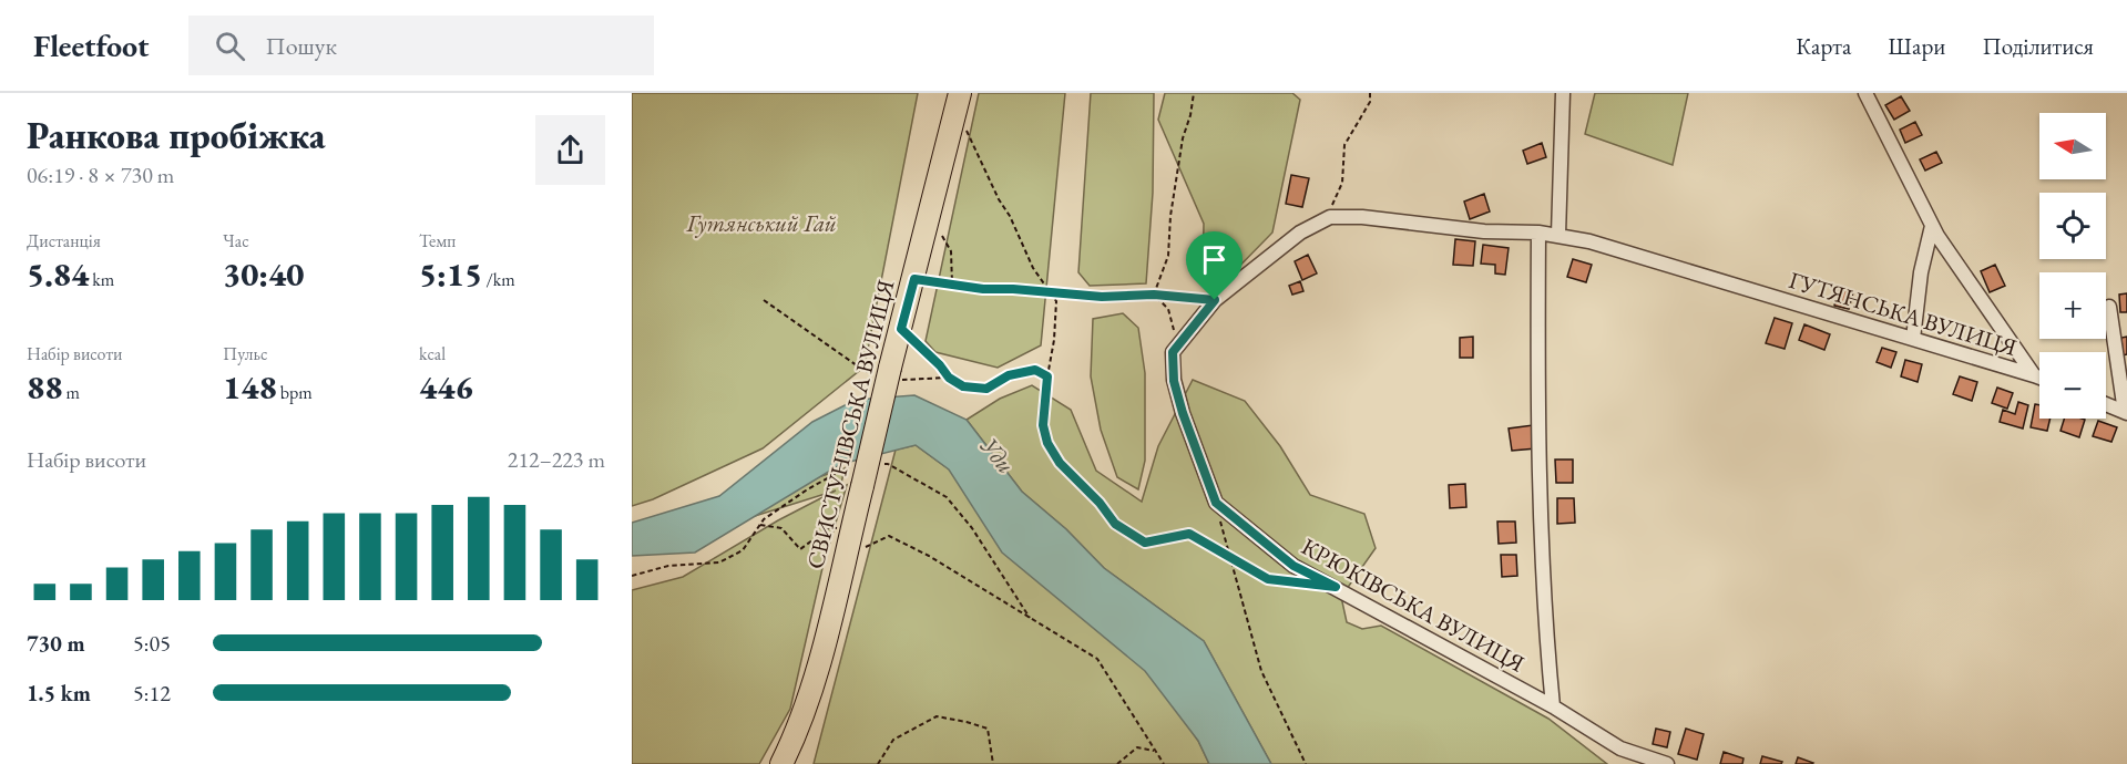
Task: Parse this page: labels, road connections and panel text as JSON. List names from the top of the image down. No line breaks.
{"streets":{"main road":["СВИСТУНІВСЬКА ВУЛИЦЯ"],"street":["ГУТЯНСЬКА ВУЛИЦЯ","КРЮКІВСЬКА ВУЛИЦЯ"]},"water":["Уди"],"parks":["Гутянський Гай"],"north":"left","page":{"header":"Fleetfoot","search":"Пошук","nav":["Карта","Шари","Поділитися"],"heading":["Ранкова пробіжка","06:19 · 8 × 730 m"],"map_buttons":["+","−"],"stats":[["Дистанція","5.84 km"],["Час","30:40"],["Темп","5:15 /km"],["Набір висоти","88 m"],["Пульс","148 bpm"],["kcal","446"]],"chart":["Набір висоти","212–223 m"],"list":[{"name":"730 m","note":"5:05"},{"name":"1.5 km","note":"5:12"}]}}
